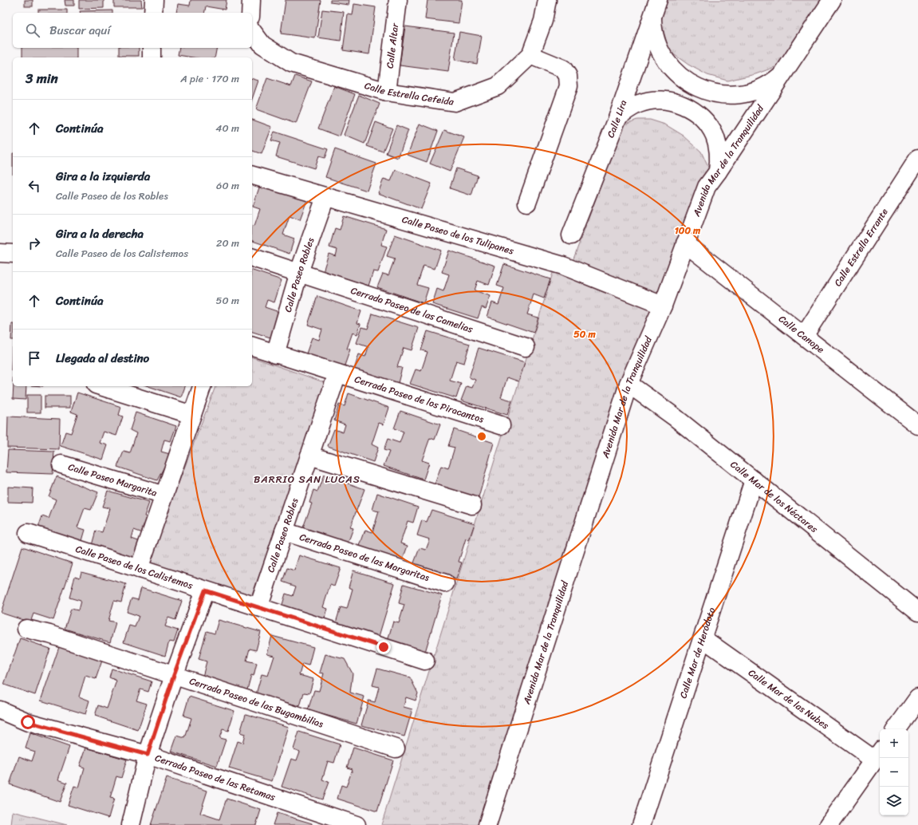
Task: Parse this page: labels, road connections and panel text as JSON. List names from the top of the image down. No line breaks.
{"streets":{"street":["Calle Altar","Calle Estrella Cefeida","Calle Lira","Avenida Mar de la Tranquilidad","Calle Paseo de los Tulipanes","Calle Estrella Errante","Calle Paseo Robles","Cerrada Paseo de las Camelias","Calle Canope","Cerrada Paseo de los Piracantos","Calle Paseo Margarita","Calle Mar de los Néctares","Cerrada Paseo de las Margaritas","Calle Paseo de los Calistemos","Calle Mar de Heródoto","Calle Mar de las Nubes","Cerrada Paseo de las Bugambilias","Cerrada Paseo de las Retamas"]},"crossings":[["Calle Altar","Calle Estrella Cefeida"],["Avenida Mar de la Tranquilidad","Calle Paseo de los Tulipanes"],["Avenida Mar de la Tranquilidad","Calle Canope"],["Avenida Mar de la Tranquilidad","Calle Mar de los Néctares"],["Calle Paseo de los Tulipanes","Calle Paseo Robles"],["Calle Estrella Errante","Calle Canope"],["Calle Paseo Robles","Cerrada Paseo de las Camelias"],["Calle Paseo Robles","Cerrada Paseo de los Piracantos"],["Calle Paseo Robles","Cerrada Paseo de las Margaritas"],["Calle Paseo Robles","Calle Paseo de los Calistemos"],["Calle Mar de los Néctares","Calle Mar de Heródoto"],["Calle Mar de Heródoto","Calle Mar de las Nubes"]],"districts":["BARRIO SAN LUCAS"],"page":{"search":"Buscar aquí","heading":["3 min","A pie · 170 m"],"list":[["Continúa","40 m"],["Gira a la izquierda","Calle Paseo de los Robles","60 m"],["Gira a la derecha","Calle Paseo de los Calistemos","20 m"],["Continúa","50 m"],"Llegada al destino"],"map_buttons":["+","−"]},"rings":["100 m","50 m"]}
